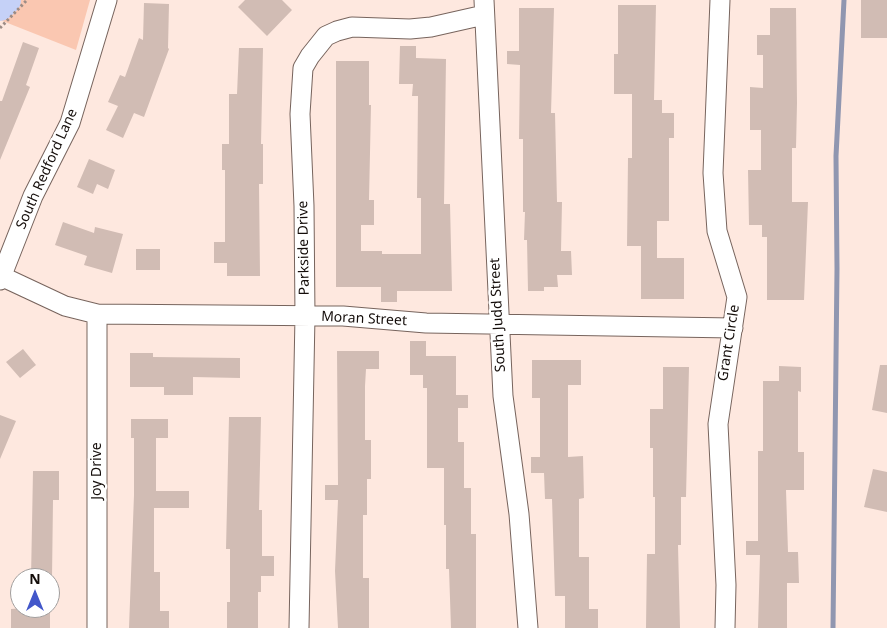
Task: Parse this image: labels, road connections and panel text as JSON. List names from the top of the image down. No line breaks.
{"streets":{"street":["South Redford Lane","Parkside Drive","South Judd Street","Moran Street","Grant Circle","Joy Drive"]},"crossings":[["South Redford Lane","Moran Street"],["Parkside Drive","South Judd Street"],["Parkside Drive","Moran Street"],["South Judd Street","Moran Street"],["Moran Street","Grant Circle"],["Moran Street","Joy Drive"]],"north":"top"}
